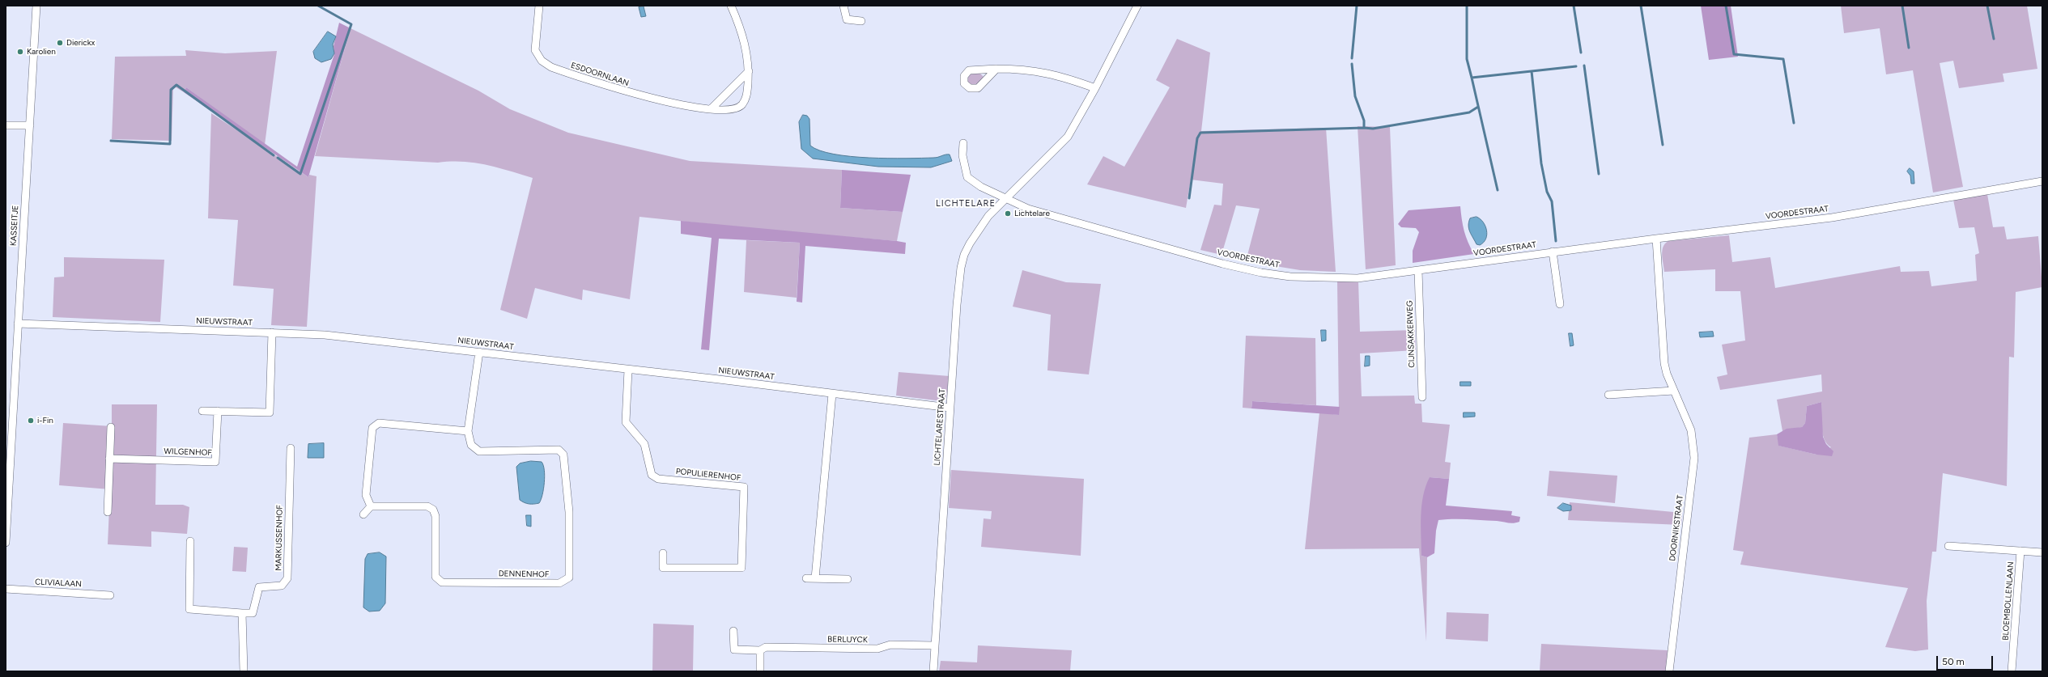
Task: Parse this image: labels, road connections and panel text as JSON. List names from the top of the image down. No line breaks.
{"streets":{"street":["ESDOORNLAAN","VOORDESTRAAT","KASSEITJE","NIEUWSTRAAT","CIJNSAKKERWEG","LICHTELARESTRAAT","WILGENHOF","POPULIERENHOF","DOORNIKSTRAAT","MARKUSSENHOF","DENNENHOF","CLIVIALAAN","BLOEMBOLLENLAAN","BERLUYCK"]},"crossings":[["VOORDESTRAAT","CIJNSAKKERWEG"],["VOORDESTRAAT","LICHTELARESTRAAT"],["VOORDESTRAAT","DOORNIKSTRAAT"],["KASSEITJE","NIEUWSTRAAT"],["NIEUWSTRAAT","LICHTELARESTRAAT"],["NIEUWSTRAAT","POPULIERENHOF"],["NIEUWSTRAAT","DENNENHOF"],["LICHTELARESTRAAT","BERLUYCK"]],"districts":["LICHTELARE"],"places":["Dierickx","Karolien","Lichtelare","i-Fin"],"scale_bar":"50 m"}
